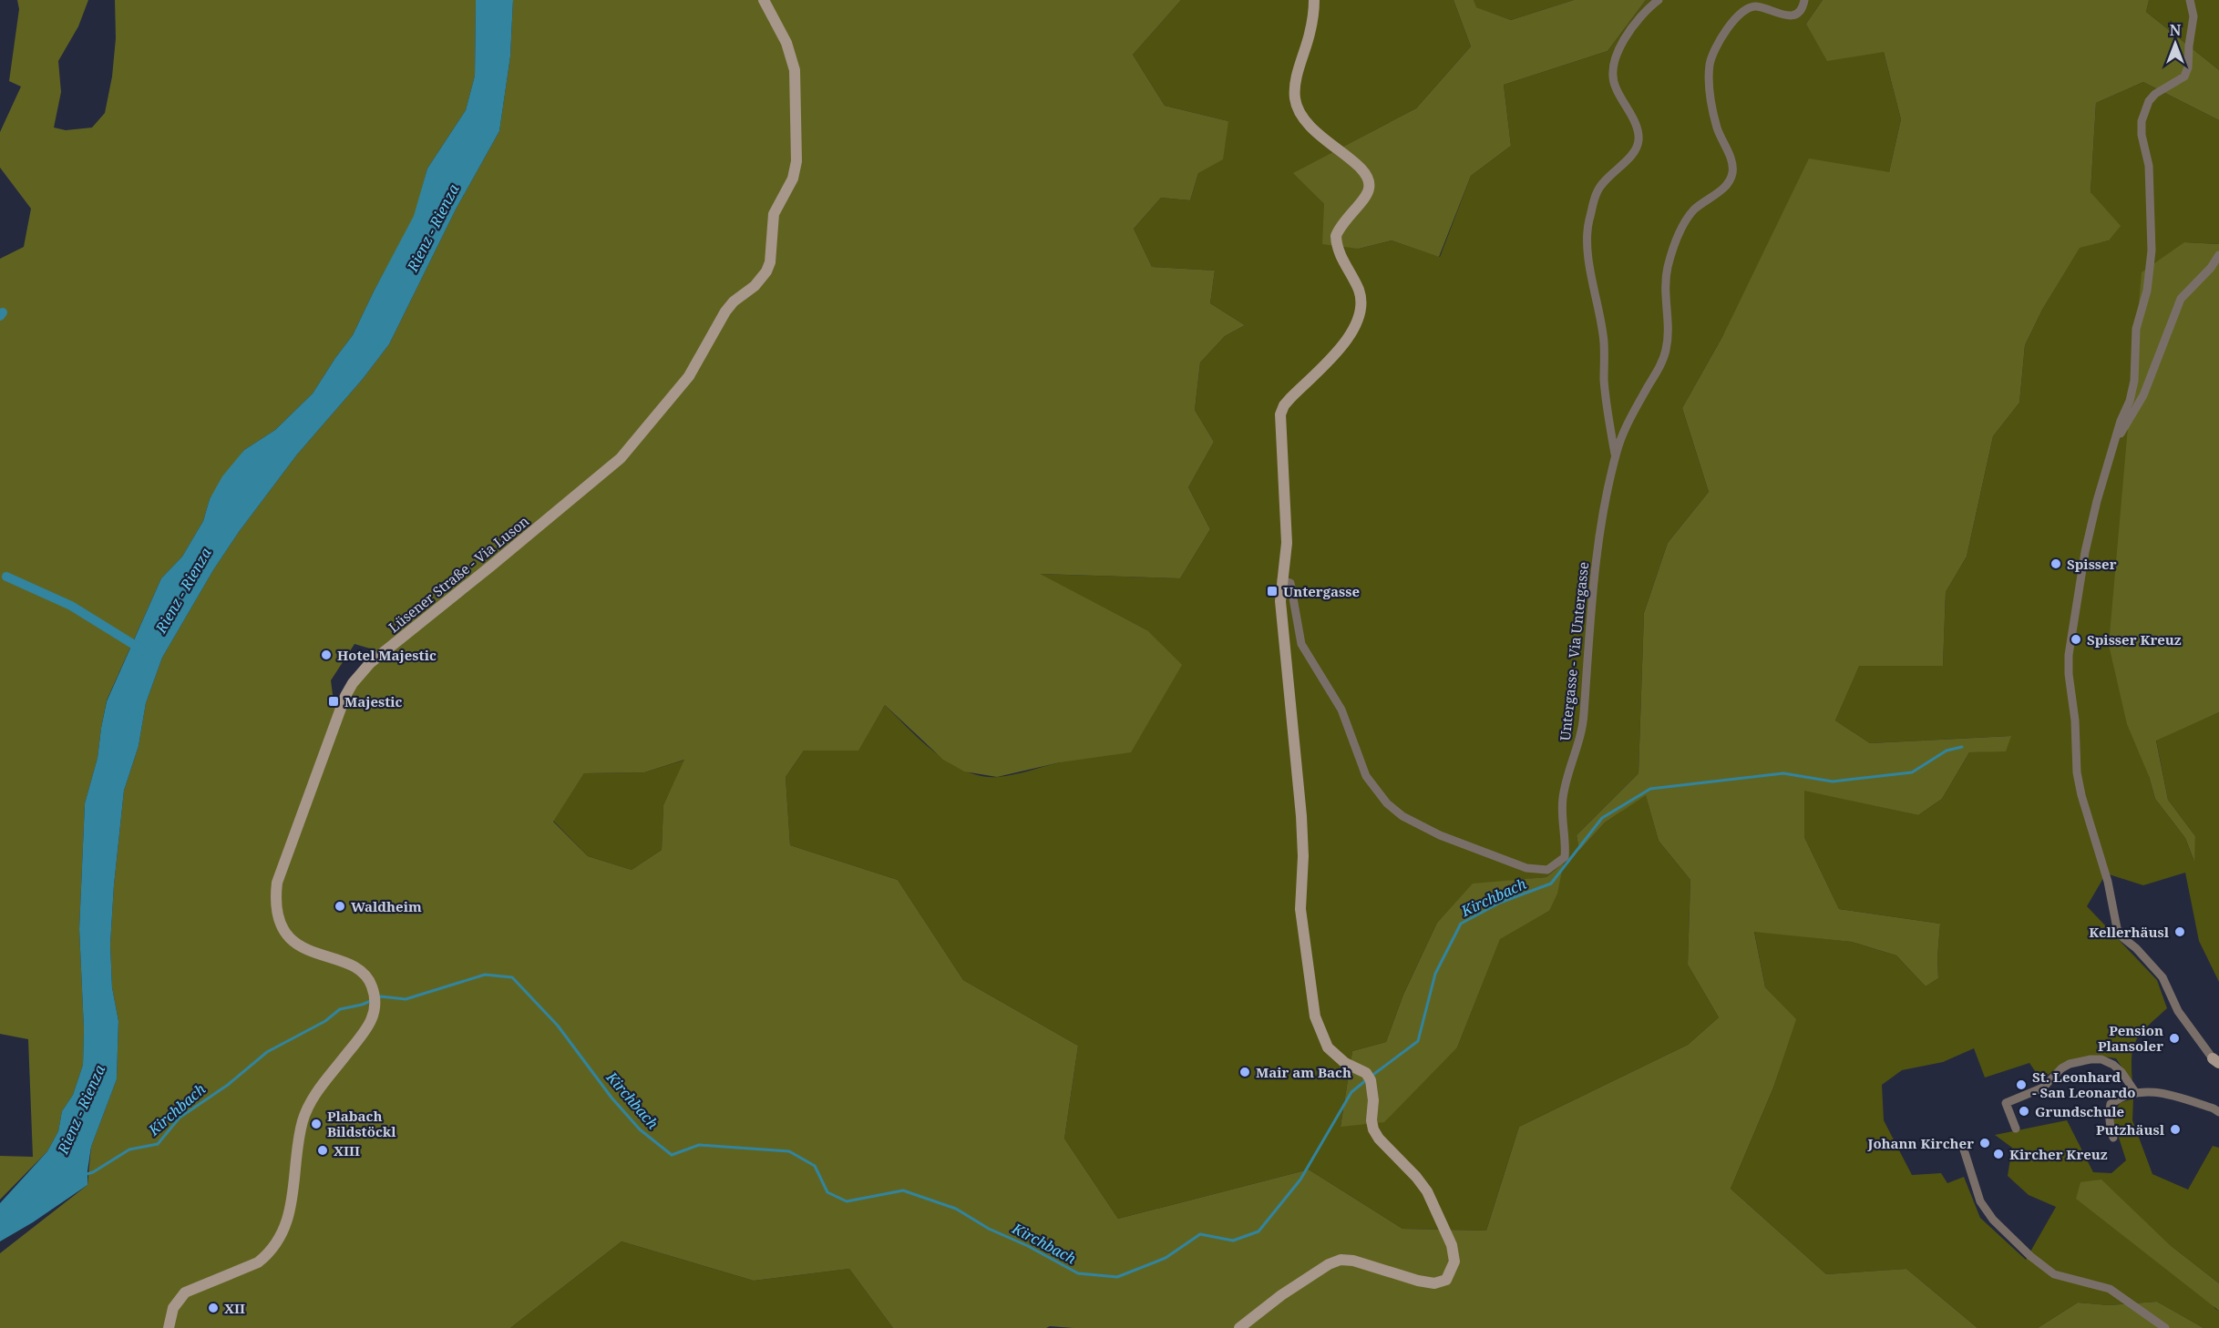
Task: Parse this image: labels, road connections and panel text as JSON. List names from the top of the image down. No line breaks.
{"streets":{"street":["Lüsener Straße - Via Luson","Untergasse - Via Untergasse"]},"water":["Rienz - Rienza","Kirchbach"],"places":{"other":["Spisser","Spisser Kreuz","Hotel Majestic","Waldheim","Kellerhäusl","Pension Plansoler","Mair am Bach","St. Leonhard - San Leonardo","Grundschule","Plabach Bildstöckl","Putzhäusl","Johann Kircher","XIII","Kircher Kreuz","XII"],"transit":["Untergasse","Majestic"]},"north":"top"}
